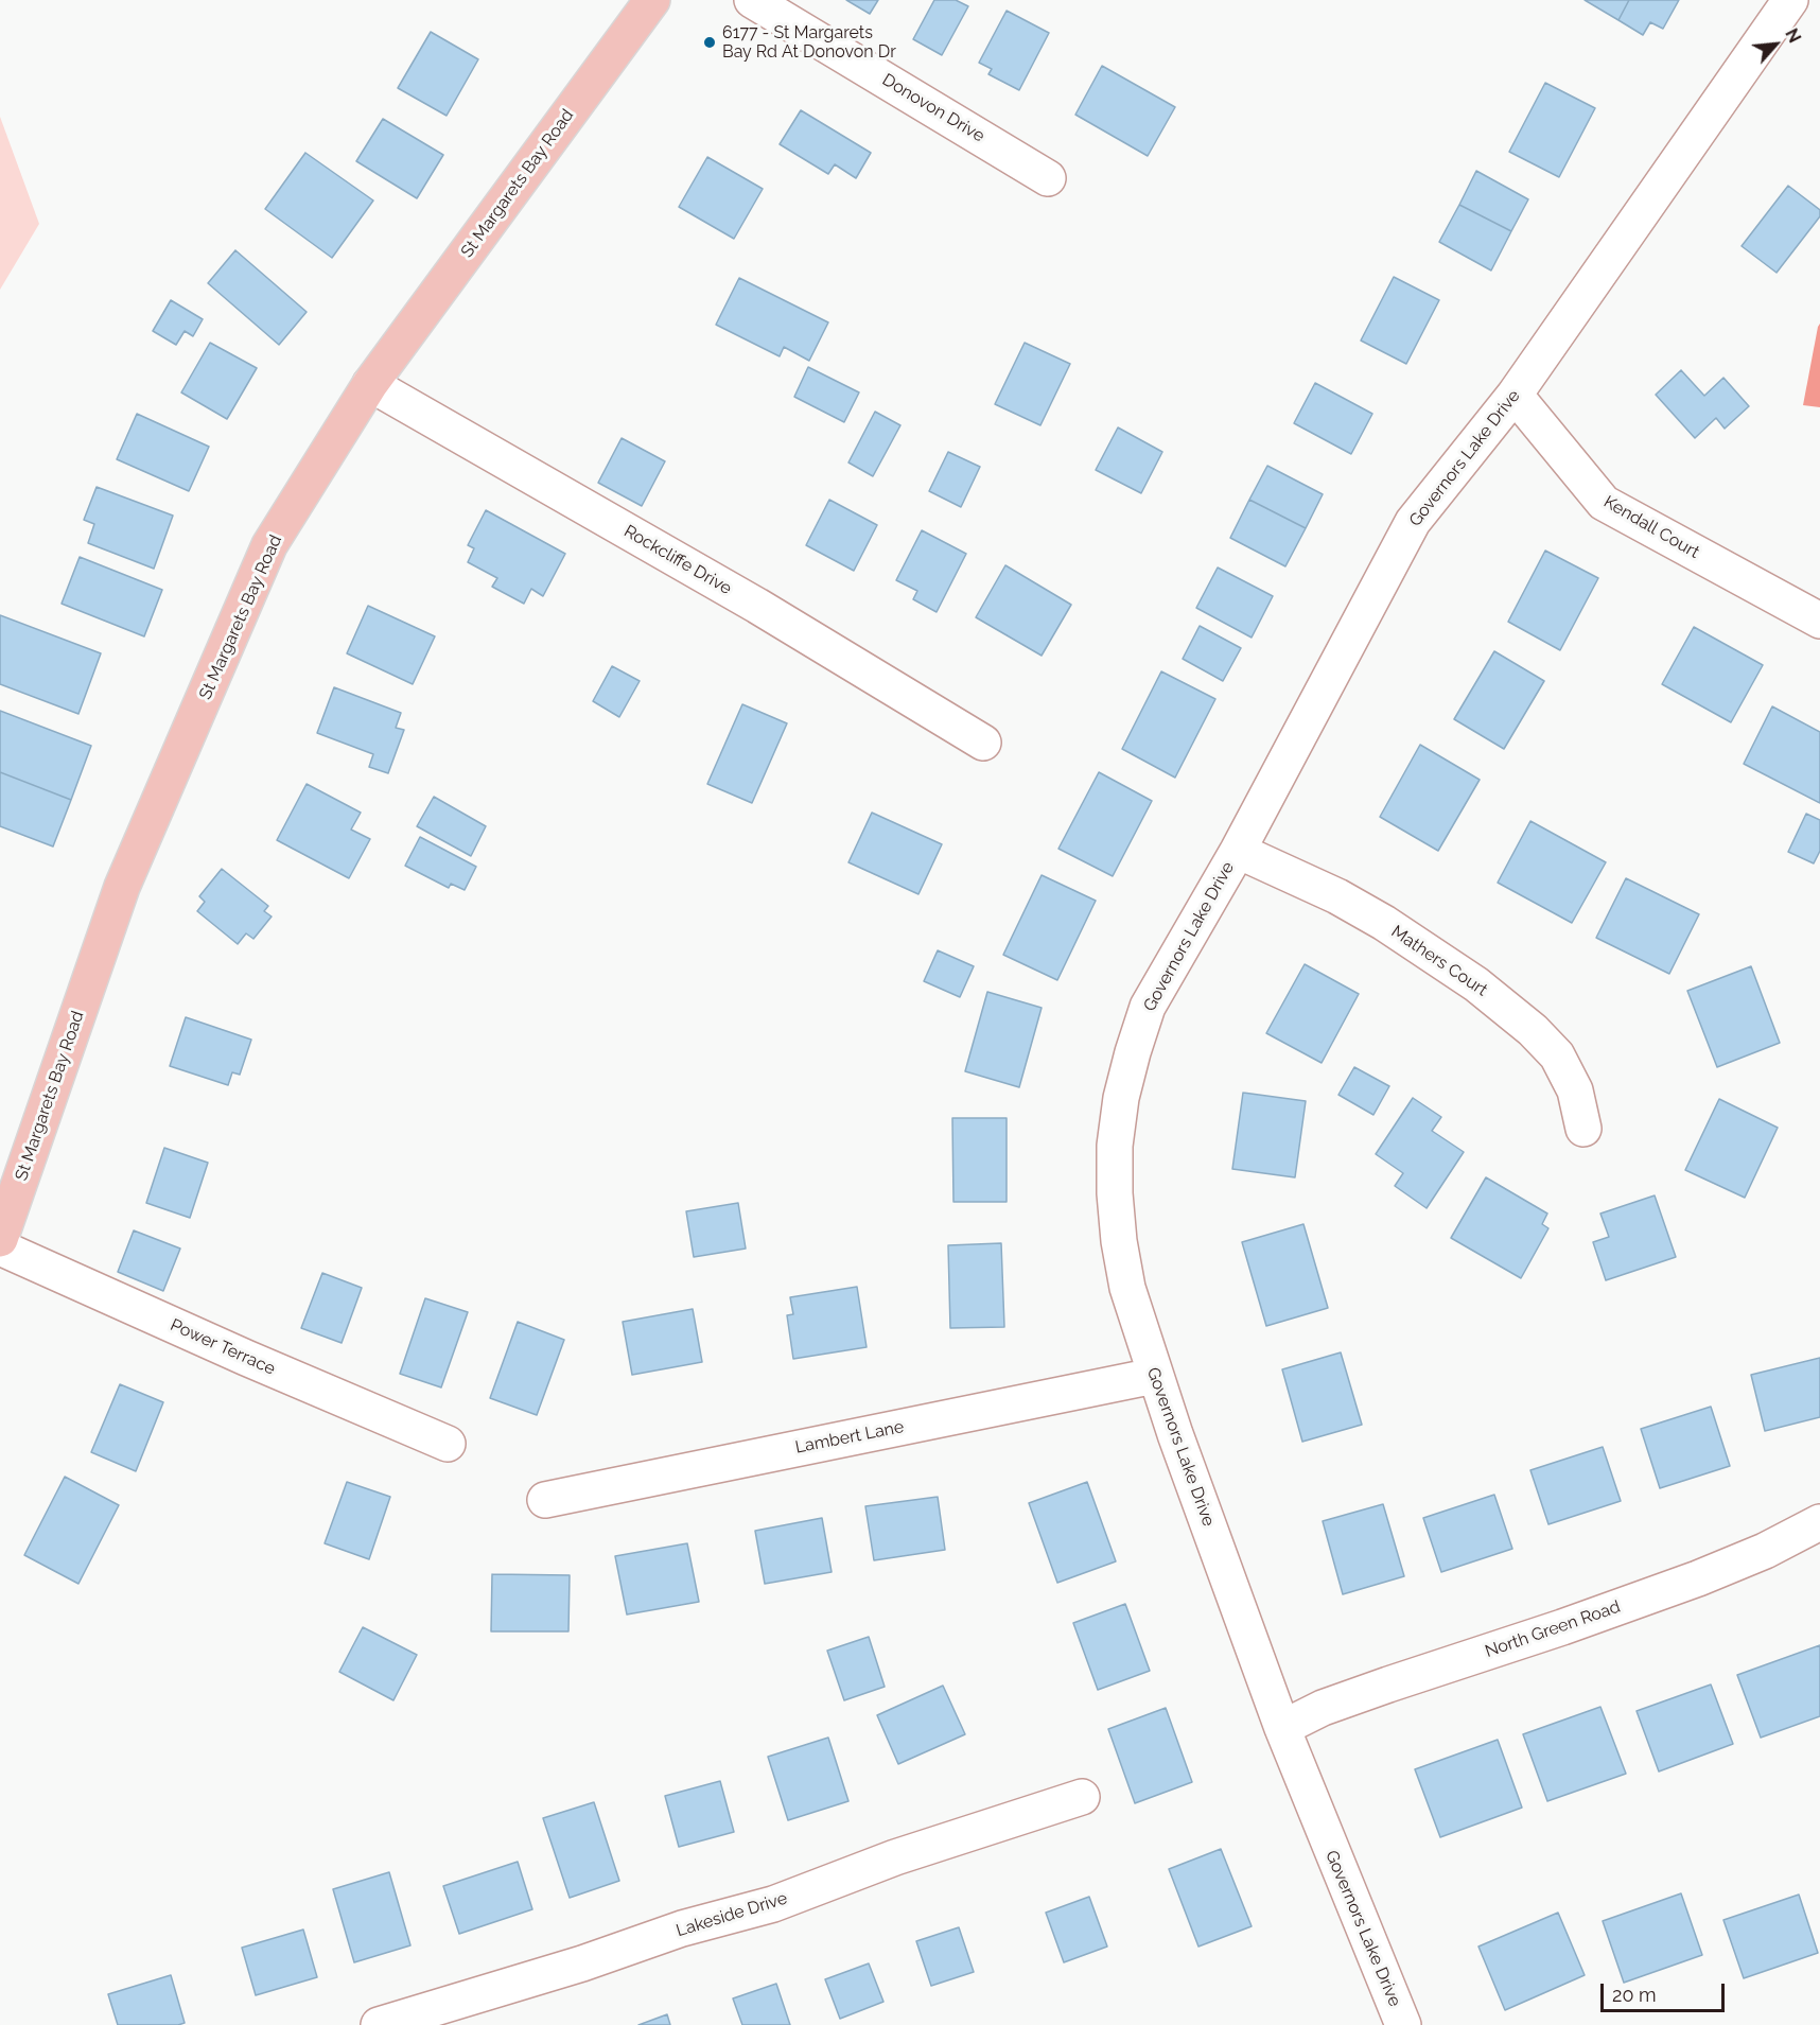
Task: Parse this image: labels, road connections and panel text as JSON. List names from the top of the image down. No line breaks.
{"streets":{"main road":["St Margarets Bay Road"],"street":["Donovon Drive","Governors Lake Drive","Kendall Court","Rockcliffe Drive","Mathers Court","Power Terrace","Lambert Lane","North Green Road","Lakeside Drive"]},"crossings":[["St Margarets Bay Road","Rockcliffe Drive"],["Governors Lake Drive","Kendall Court"],["Governors Lake Drive","Mathers Court"],["Governors Lake Drive","Lambert Lane"],["Governors Lake Drive","North Green Road"]],"places":["6177 - St Margarets Bay Rd At Donovon Dr"],"scale_bar":"20 m","north":"top right"}
